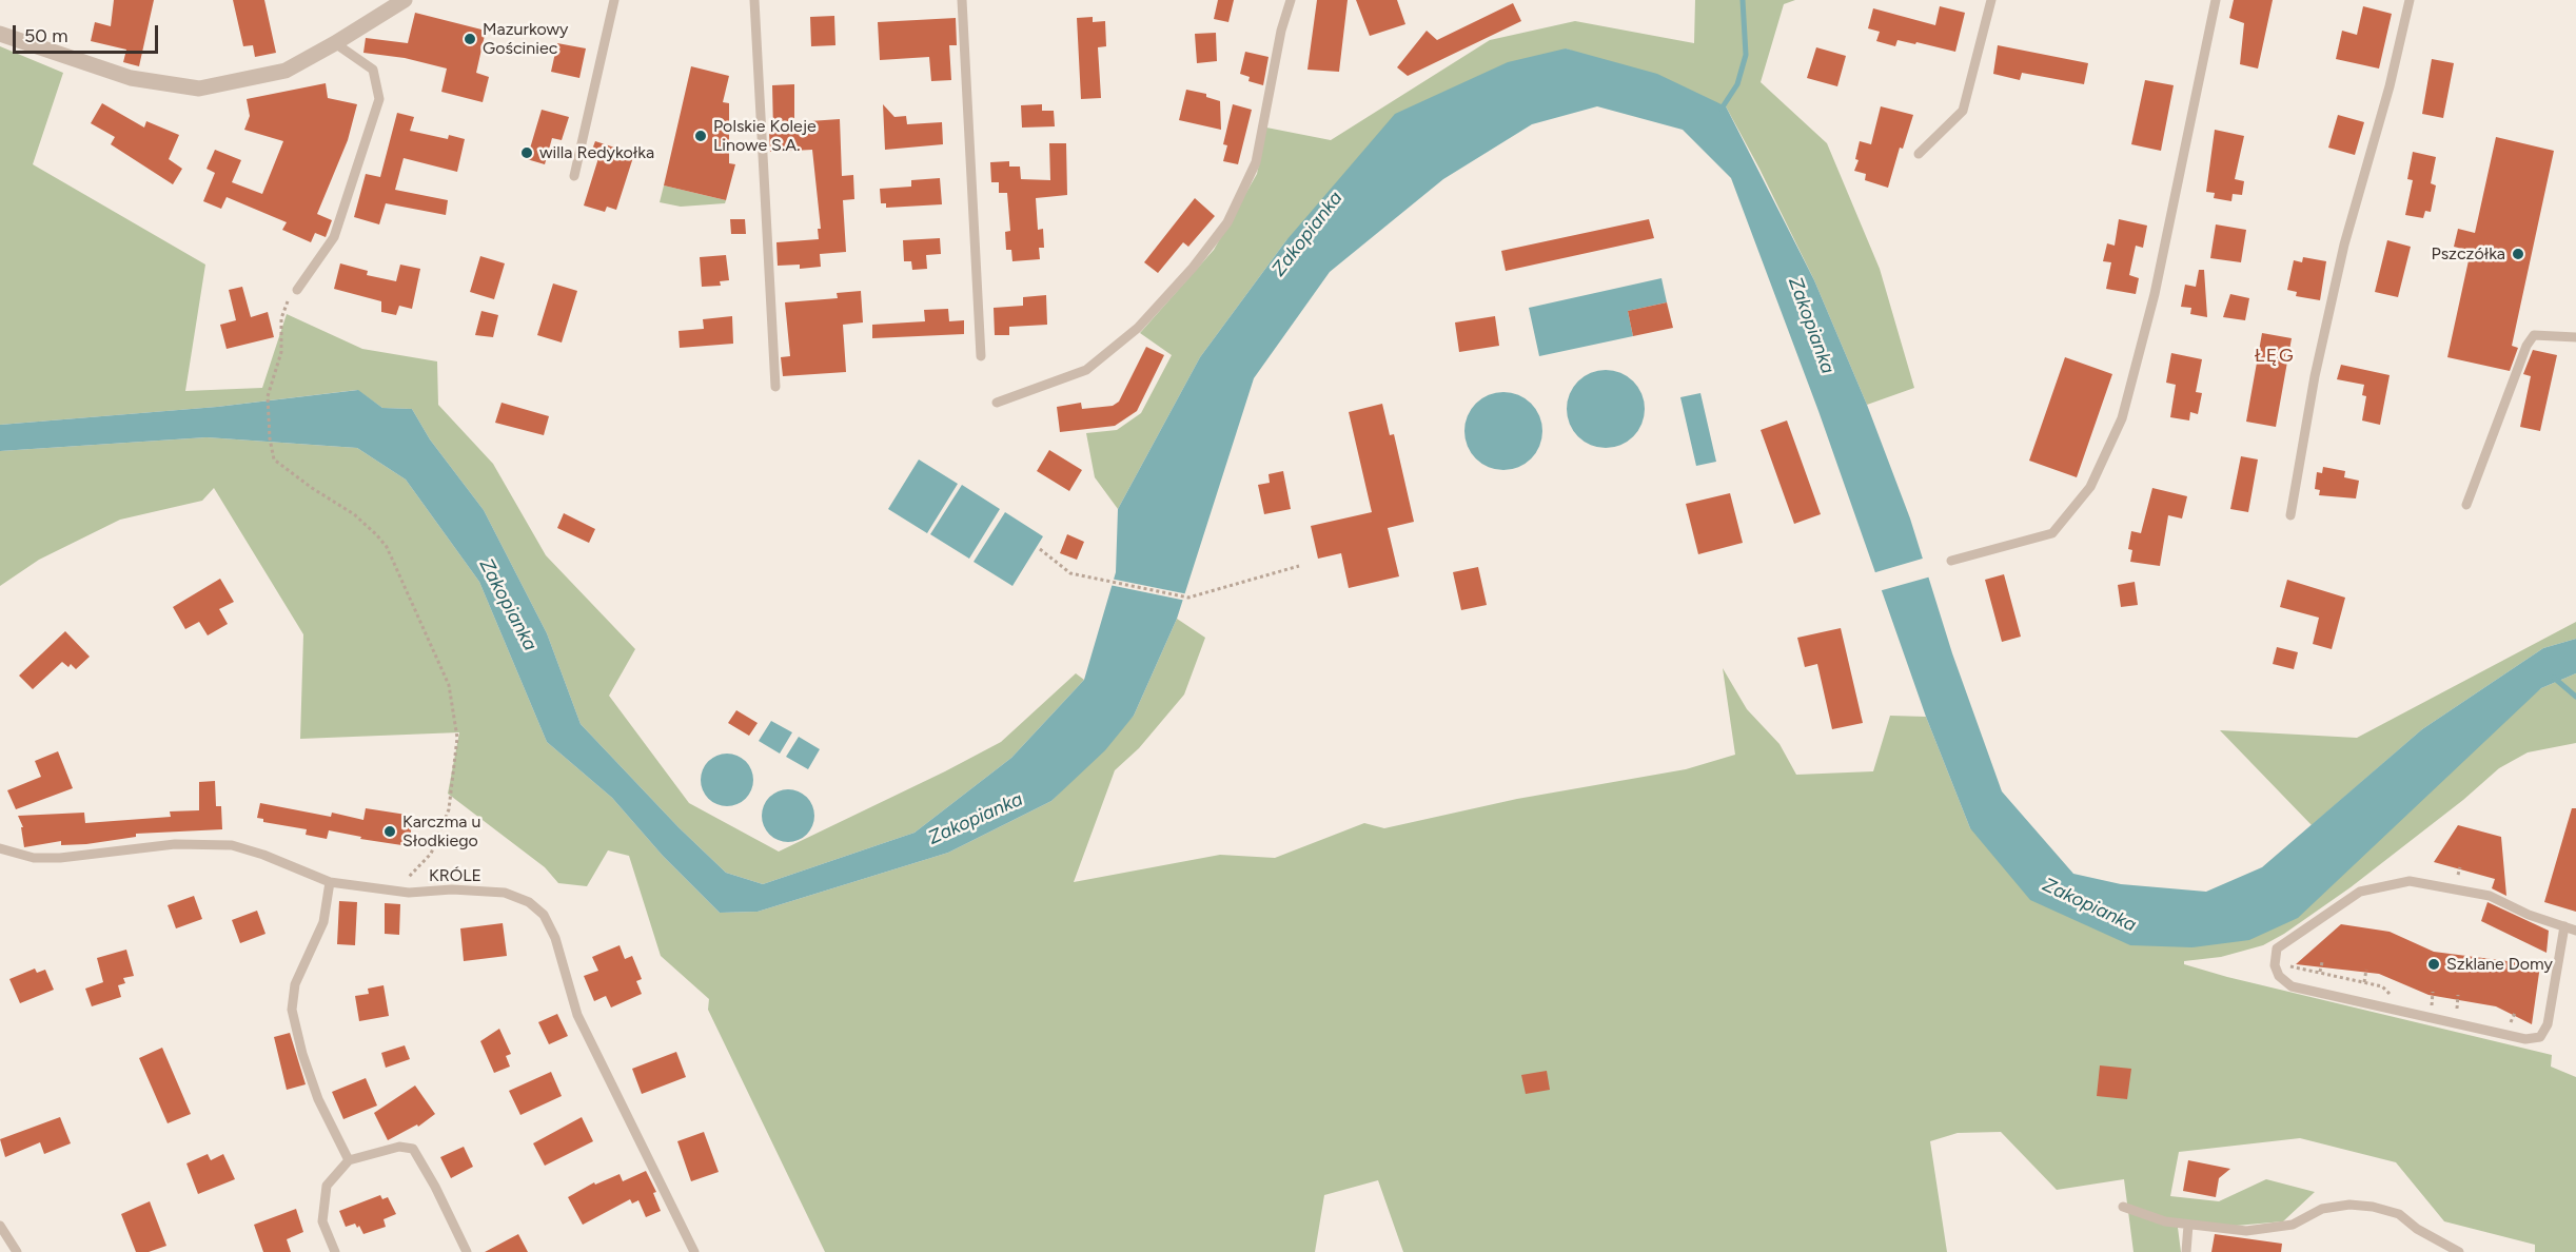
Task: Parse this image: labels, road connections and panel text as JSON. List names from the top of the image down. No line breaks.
{"streets":{"lane":["KRÓLE"]},"districts":["ŁĘG"],"water":["Zakopianka"],"places":["Mazurkowy Gościniec","Polskie Koleje Linowe S.A.","willa Redykołka","Pszczółka","Karczma u Słodkiego","Szklane Domy"],"scale_bar":"50 m"}
